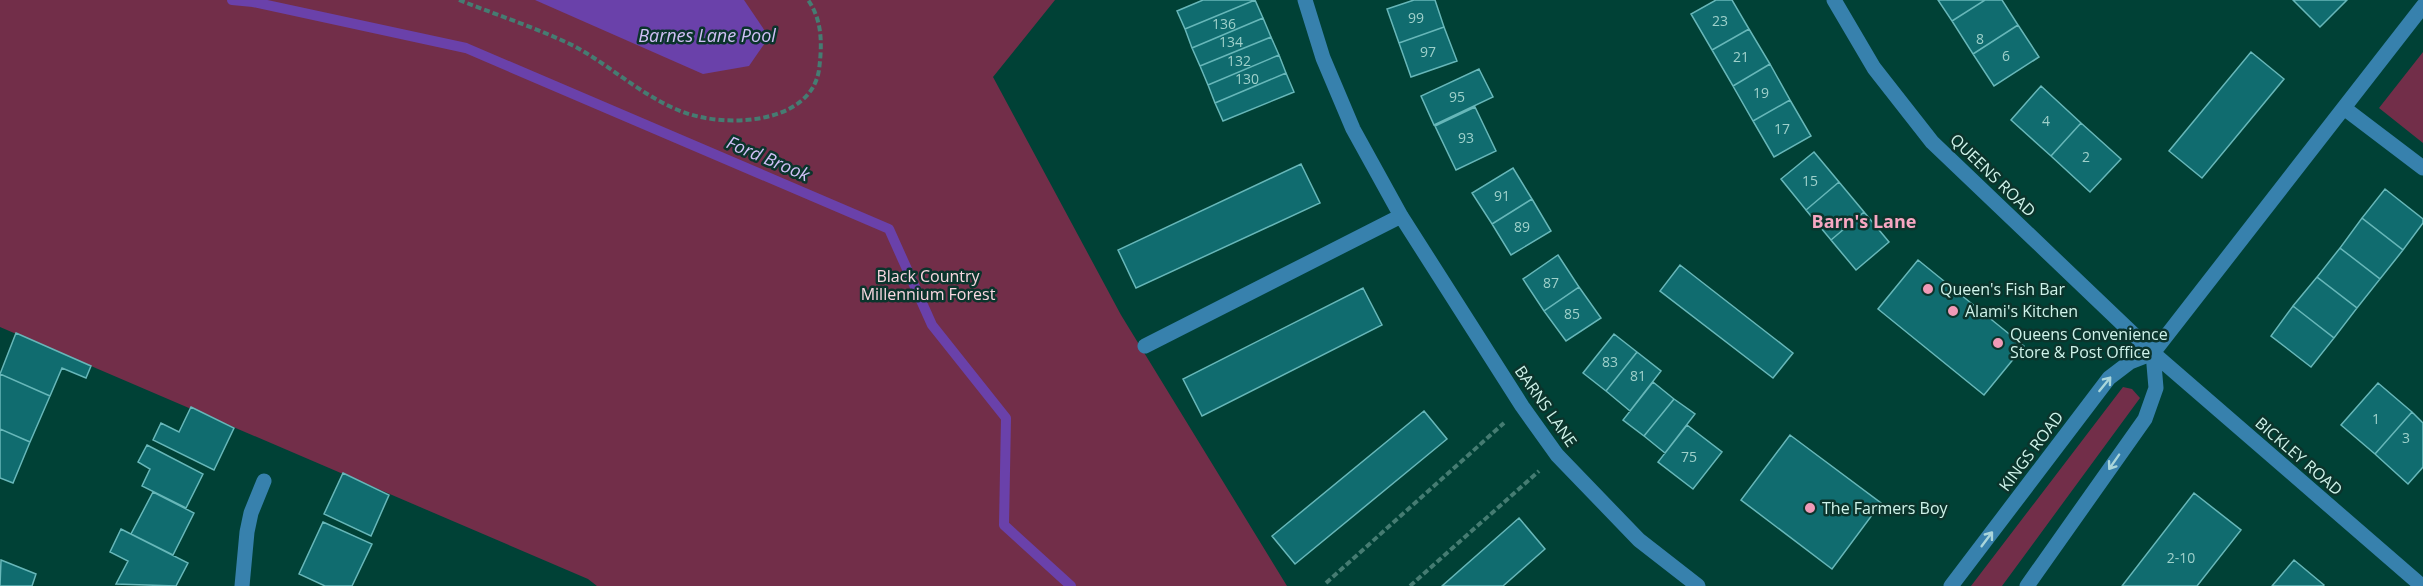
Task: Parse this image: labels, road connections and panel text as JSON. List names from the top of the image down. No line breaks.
{"streets":{"street":["QUEENS ROAD","BARNS LANE","KINGS ROAD","BICKLEY ROAD"]},"crossings":[["QUEENS ROAD","KINGS ROAD"],["QUEENS ROAD","BICKLEY ROAD"],["KINGS ROAD","BICKLEY ROAD"]],"districts":["Barn's Lane"],"water":["Barnes Lane Pool","Ford Brook"],"parks":["Black Country Millennium Forest"],"places":["Queen's Fish Bar","Alami's Kitchen","Queens Convenience Store & Post Office","The Farmers Boy"],"house_numbers":["99","23","136","8","134","97","6","21","132","130","19","95","4","17","93","2","15","91","89","87","85","83","81","1","3","75","2-10"]}
